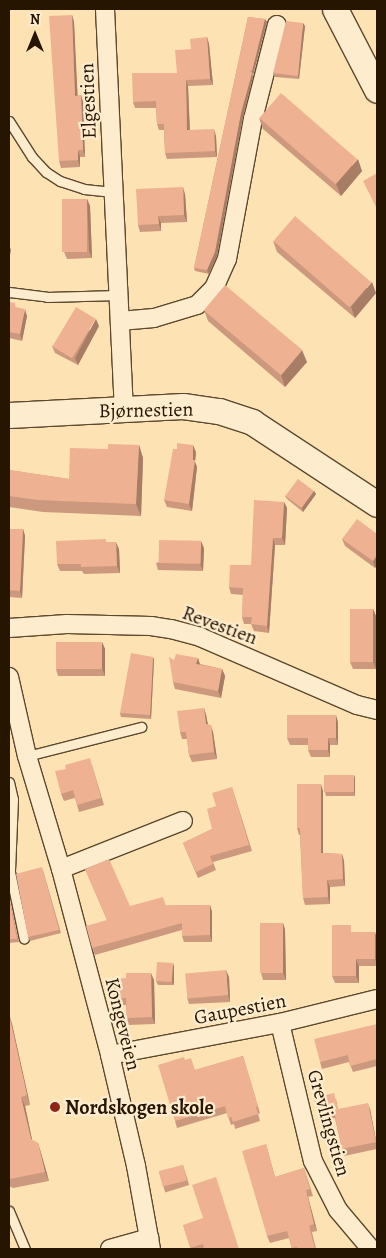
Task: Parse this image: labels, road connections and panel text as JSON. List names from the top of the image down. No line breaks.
{"streets":{"street":["Elgestien","Bjørnestien","Revestien","Gaupestien","Kongeveien","Grevlingstien"]},"crossings":[["Elgestien","Bjørnestien"],["Gaupestien","Kongeveien"],["Gaupestien","Grevlingstien"]],"places":["Nordskogen skole"],"north":"top"}
